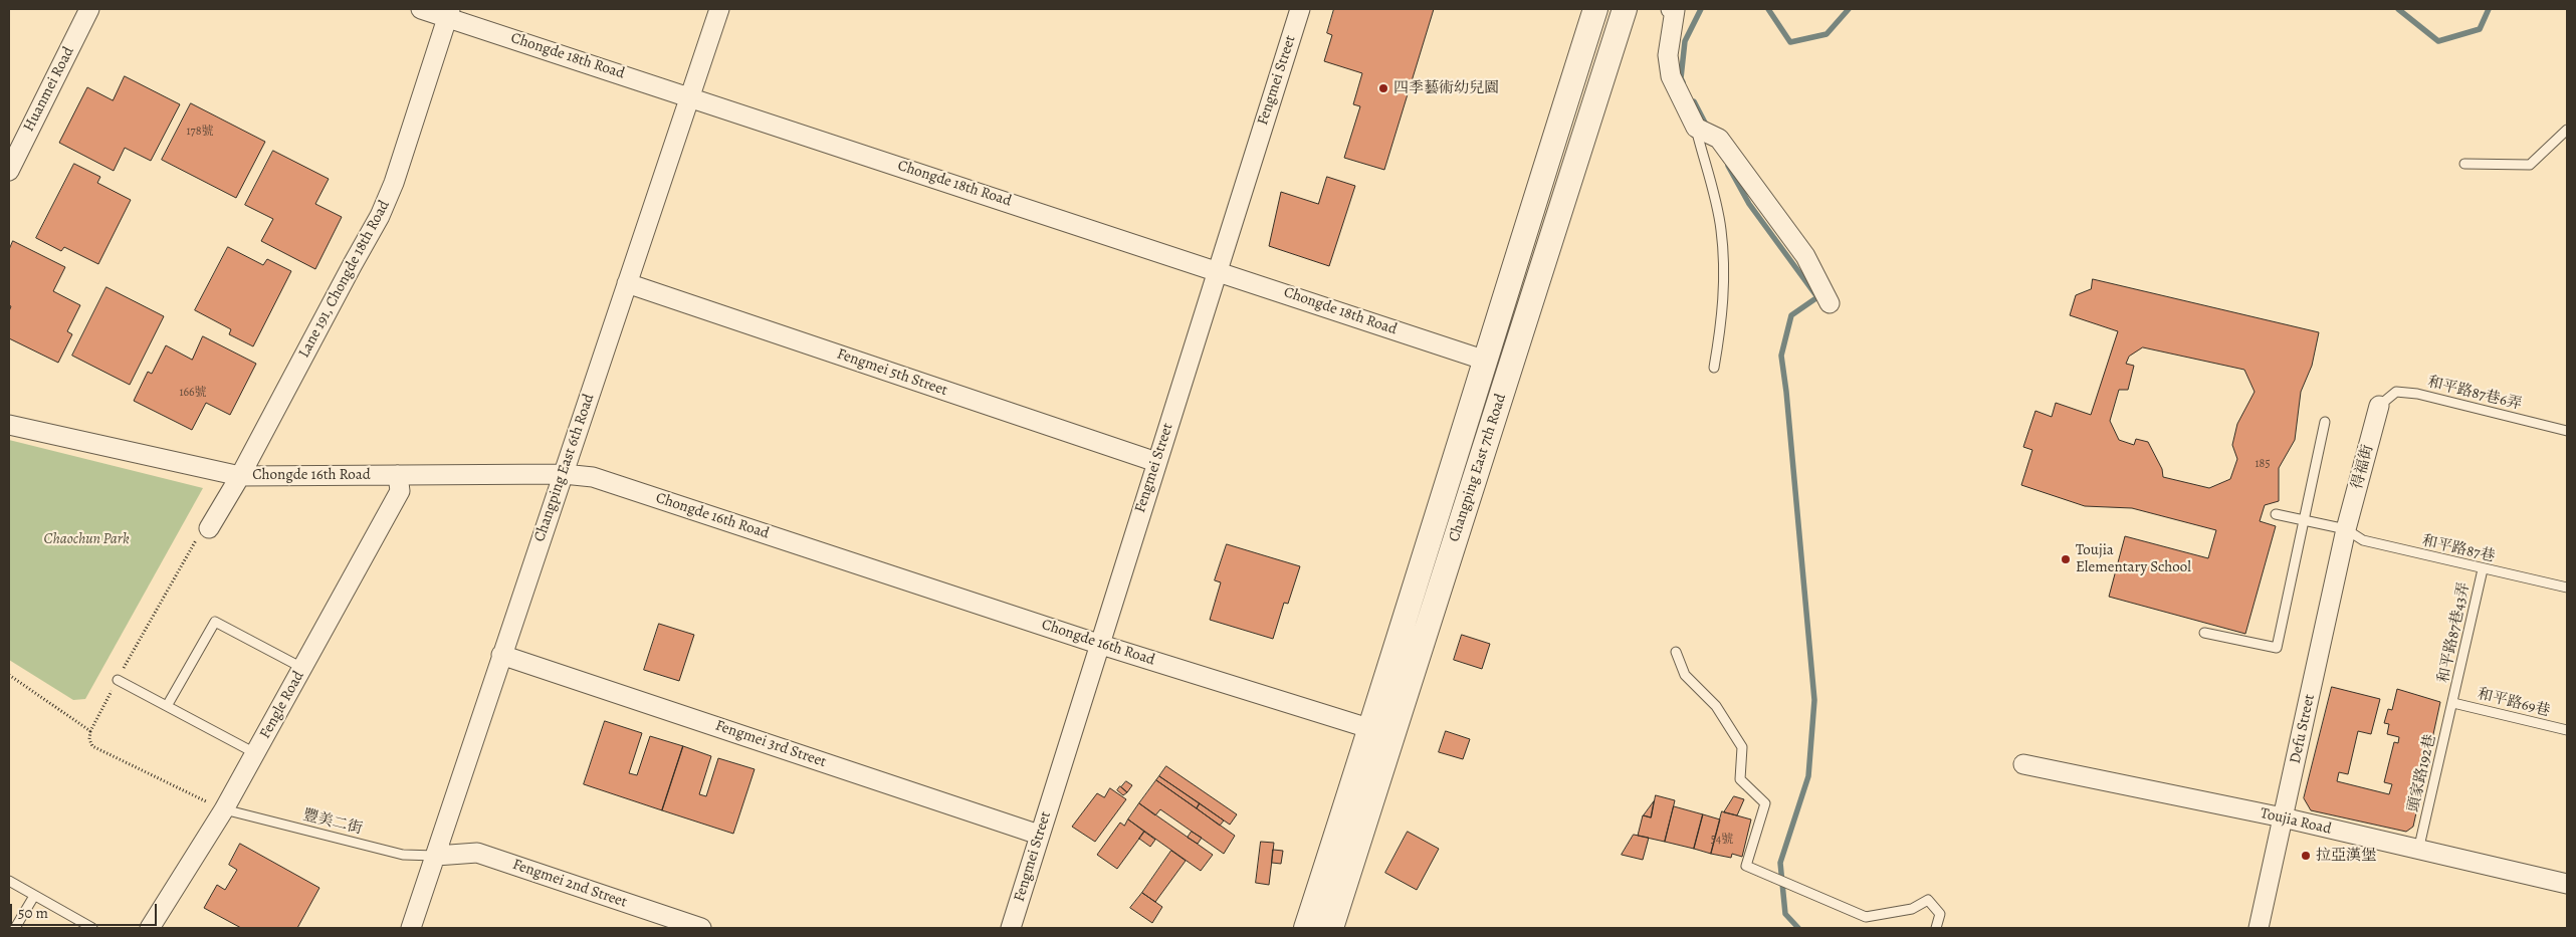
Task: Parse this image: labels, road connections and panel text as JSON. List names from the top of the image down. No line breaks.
{"streets":{"street":["Chongde 18th Road","Fengmei Street","Huanmei Road","Lane 191, Chongde 18th Road","Fengmei 5th Street","得福街","Changping East 6th Road","Changping East 7th Road","Chongde 16th Road","Fengle Road","Defu Street","Fengmei 3rd Street","Toujia Road","Fengmei 2nd Street"],"lane":["和平路87巷6弄","和平路87巷","和平路87巷43弄","和平路69巷","頭家路192巷","豐美二街"]},"crossings":[["Chongde 18th Road","Fengmei Street"],["Chongde 18th Road","Lane 191, Chongde 18th Road"],["Chongde 18th Road","Changping East 6th Road"],["Chongde 18th Road","Changping East 7th Road"],["Fengmei Street","Fengmei 5th Street"],["Fengmei Street","Chongde 16th Road"],["Fengmei Street","Fengmei 3rd Street"],["Lane 191, Chongde 18th Road","Chongde 16th Road"],["Fengmei 5th Street","Changping East 6th Road"],["和平路87巷6弄","得福街"],["得福街","和平路87巷"],["得福街","Defu Street"],["Changping East 6th Road","Chongde 16th Road"],["Changping East 6th Road","Fengmei 3rd Street"],["Changping East 6th Road","豐美二街"],["Changping East 6th Road","Fengmei 2nd Street"],["Changping East 7th Road","Chongde 16th Road"],["Chongde 16th Road","Fengle Road"],["和平路87巷","和平路87巷43弄"],["和平路87巷","Defu Street"],["和平路87巷43弄","和平路69巷"],["和平路87巷43弄","頭家路192巷"],["和平路69巷","頭家路192巷"],["Fengle Road","豐美二街"],["Defu Street","Toujia Road"],["頭家路192巷","Toujia Road"],["豐美二街","Fengmei 2nd Street"]],"parks":["Chaochun Park"],"places":["四季藝術幼兒園","Toujia Elementary School","拉亞漢堡"],"house_numbers":["178號","166號","185","54號"],"scale_bar":"50 m"}
